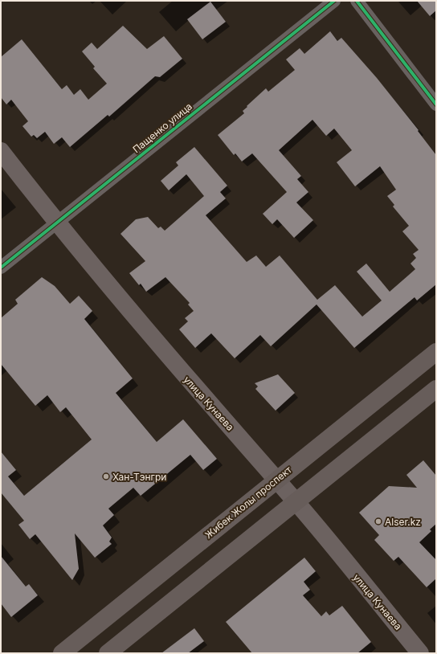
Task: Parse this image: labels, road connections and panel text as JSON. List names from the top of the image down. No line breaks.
{"streets":{"highway":["Жибек Жолы проспект"],"main road":["улица Кунаева"],"street":["Пащенко улица"]},"crossings":[["Пащенко улица","улица Кунаева"],["улица Кунаева","Жибек Жолы проспект"]],"places":["Хан-Тэнгри","Alser.kz"]}
